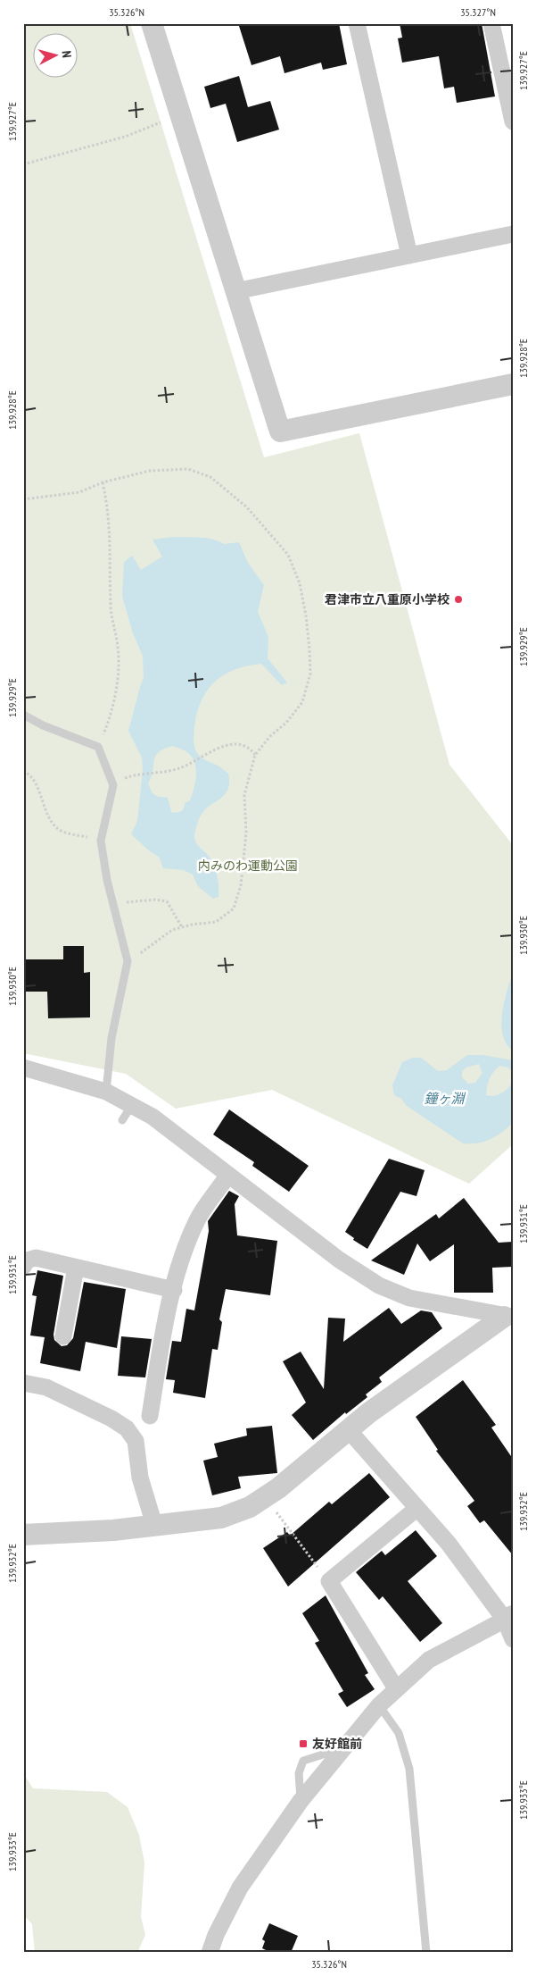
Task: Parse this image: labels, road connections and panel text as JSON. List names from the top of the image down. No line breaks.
{"water":["鐘ヶ淵"],"parks":["内みのわ運動公園"],"places":{"other":["君津市立八重原小学校"],"transit":["友好館前"]},"north":"right","coordinates":["35.326°N","35.327°N","139.927°E","139.928°E","139.929°E","139.930°E","139.931°E","139.932°E","139.933°E"]}
